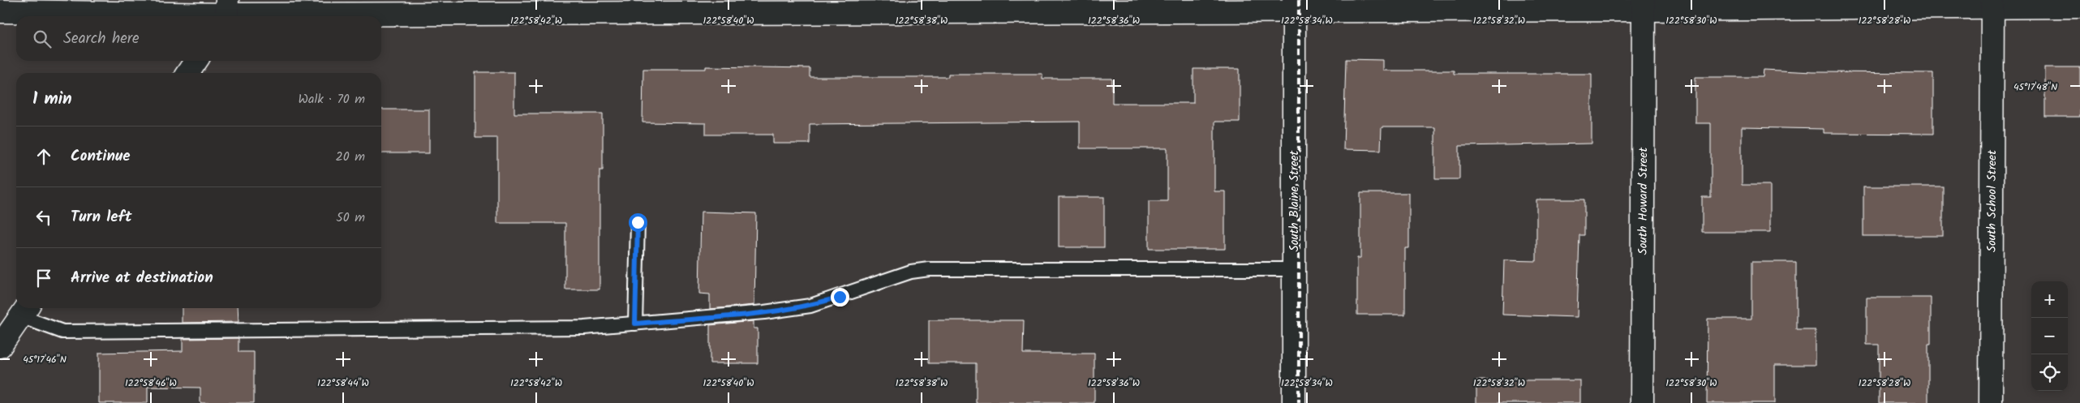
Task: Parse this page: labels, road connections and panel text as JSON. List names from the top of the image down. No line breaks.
{"streets":{"street":["South Blaine Street","South Howard Street","South School Street"]},"page":{"search":"Search here","heading":["1 min","Walk · 70 m"],"list":[["Continue","20 m"],["Turn left","50 m"],"Arrive at destination"],"map_buttons":["+","−"]},"coordinates":["122°58'42\"W","122°58'40\"W","122°58'38\"W","122°58'36\"W","122°58'34\"W","122°58'32\"W","122°58'30\"W","122°58'28\"W","45°17'48\"N","45°17'46\"N","122°58'46\"W","122°58'44\"W"]}
